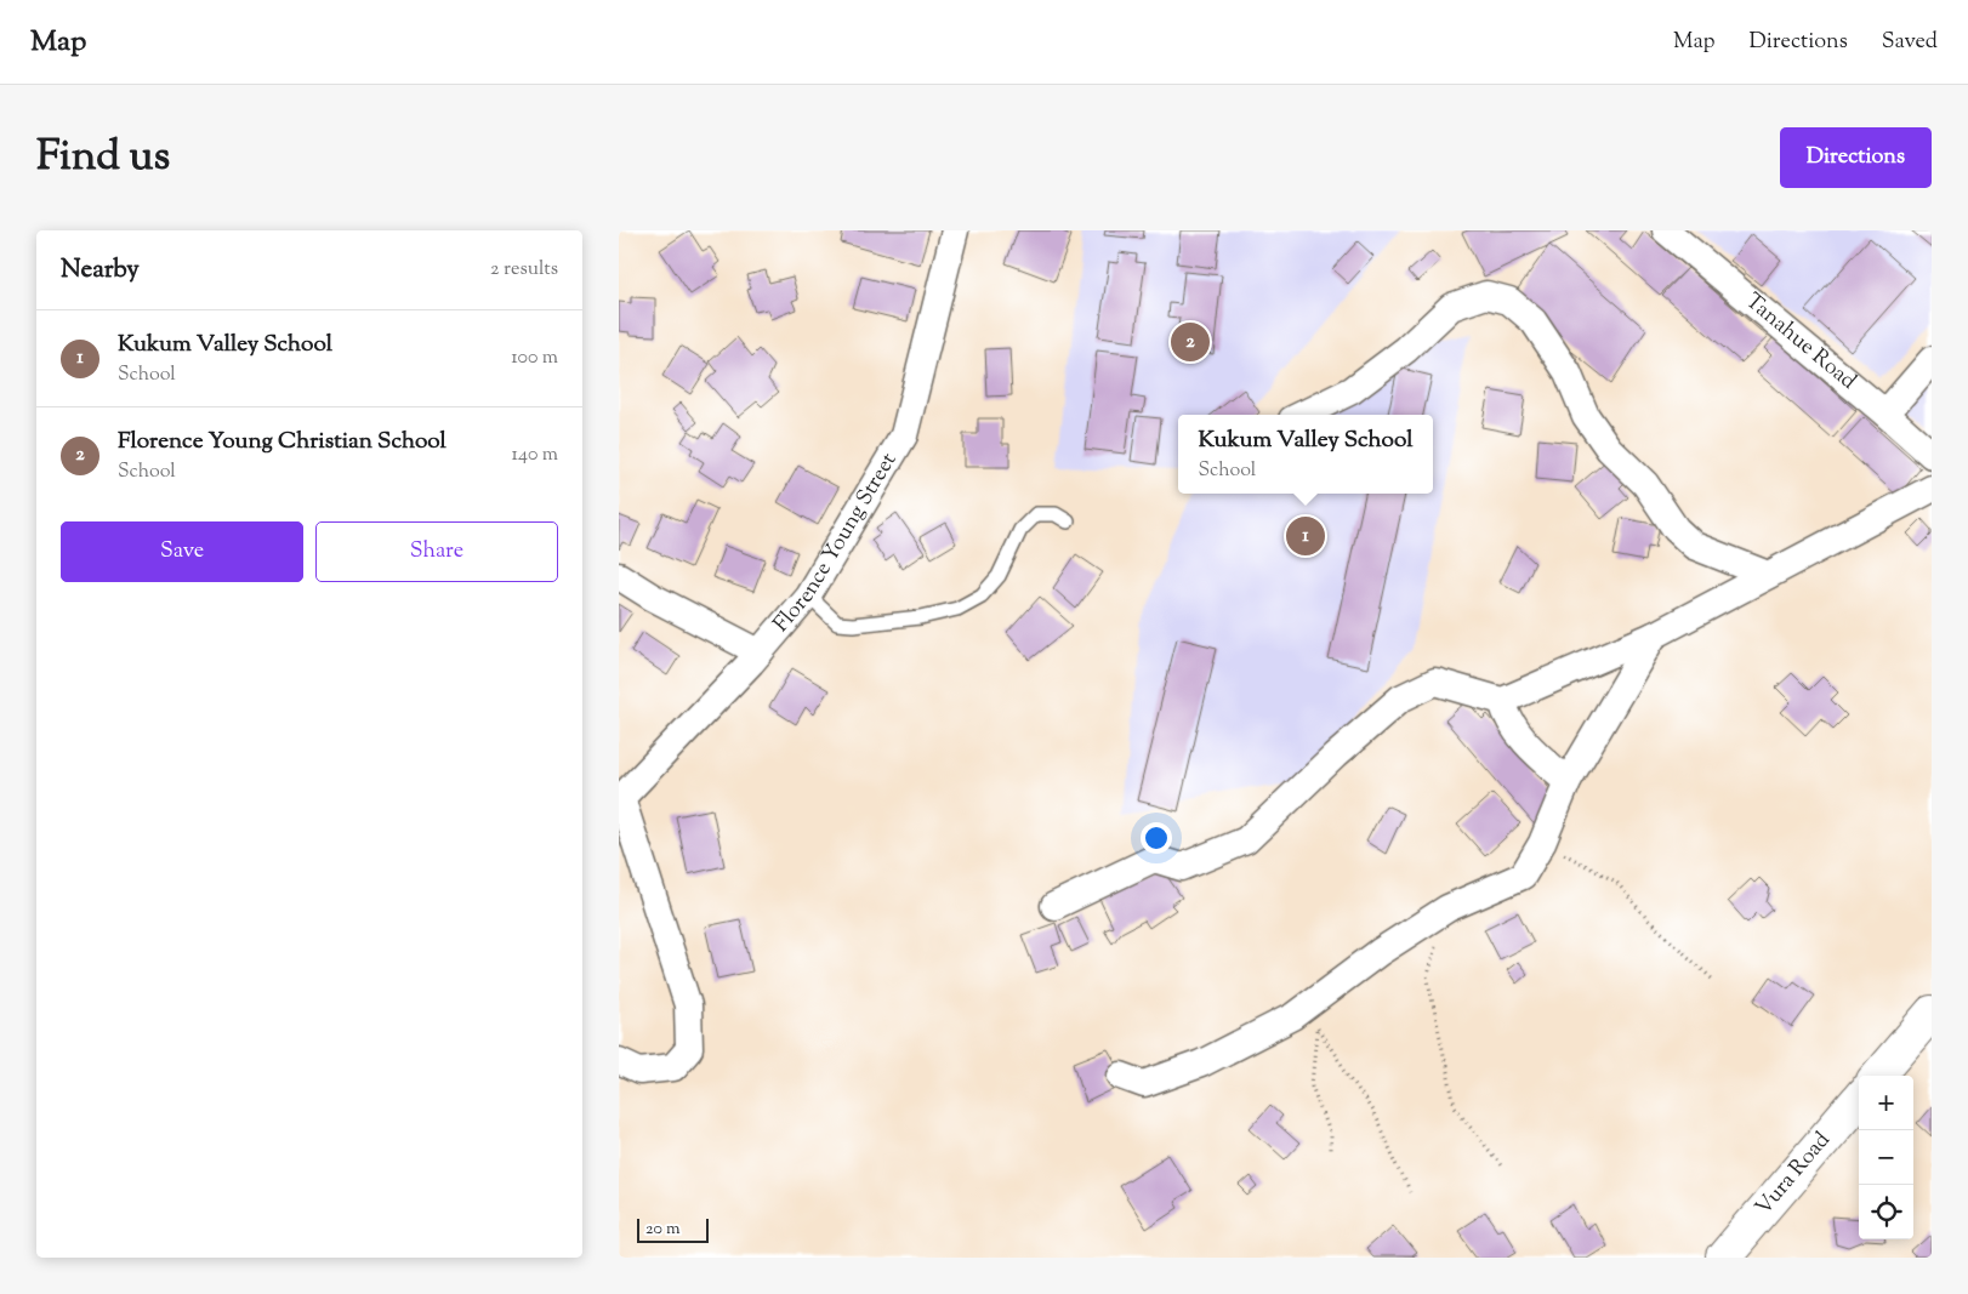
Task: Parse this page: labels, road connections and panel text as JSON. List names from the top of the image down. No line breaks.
{"streets":{"street":["Tanahue Road","Florence Young Street","Vura Road"]},"scale_bar":"20 m","page":{"header":"Map","nav":["Map","Directions","Saved"],"title":"Find us","buttons":["Directions",["Save","Share"]],"heading":["Nearby","2 results"],"list":[{"mark":"1","name":"Kukum Valley School","note":"School","value":"100 m"},{"mark":"2","name":"Florence Young Christian School","note":"School","value":"140 m"}],"pins":["2","1"],"popup":["Kukum Valley School","School"],"map_buttons":["+","−"],"scale":"20 m"}}
